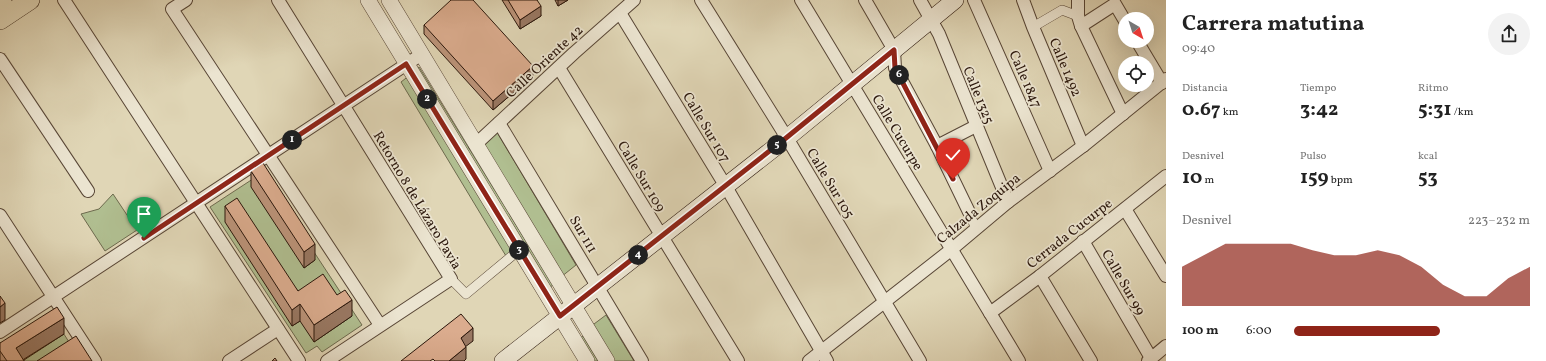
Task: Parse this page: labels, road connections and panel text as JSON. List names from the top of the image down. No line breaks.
{"streets":{"street":["Calle Oriente 42","Calle 1492","Calle 1847","Calle 1325","Calle Sur 107","Calle Cucurpe","Calle Sur 109","Calle Sur 105","Retorno 8 de Lázaro Pavia","Calzada Zoquipa","Cerrada Cucurpe","Sur 111","Calle Sur 99"]},"crossings":[["Calle Oriente 42","Calle Sur 107"],["Calle Oriente 42","Calle Sur 109"],["Calle Oriente 42","Sur 111"],["Calle 1492","Calzada Zoquipa"],["Calle 1847","Calzada Zoquipa"],["Calle 1325","Calzada Zoquipa"],["Calle Sur 107","Calzada Zoquipa"],["Calle Cucurpe","Calzada Zoquipa"],["Calle Cucurpe","Cerrada Cucurpe"],["Calle Sur 105","Calzada Zoquipa"],["Cerrada Cucurpe","Calle Sur 99"]],"north":"bottom right","page":{"heading":["Carrera matutina","09:40"],"pins":["6","2","1","5","3","4"],"stats":[["Distancia","0.67 km"],["Tiempo","3:42"],["Ritmo","5:31 /km"],["Desnivel","10 m"],["Pulso","159 bpm"],["kcal","53"]],"chart":["Desnivel","223–232 m"],"list":[{"name":"100 m","note":"6:00"}]}}
